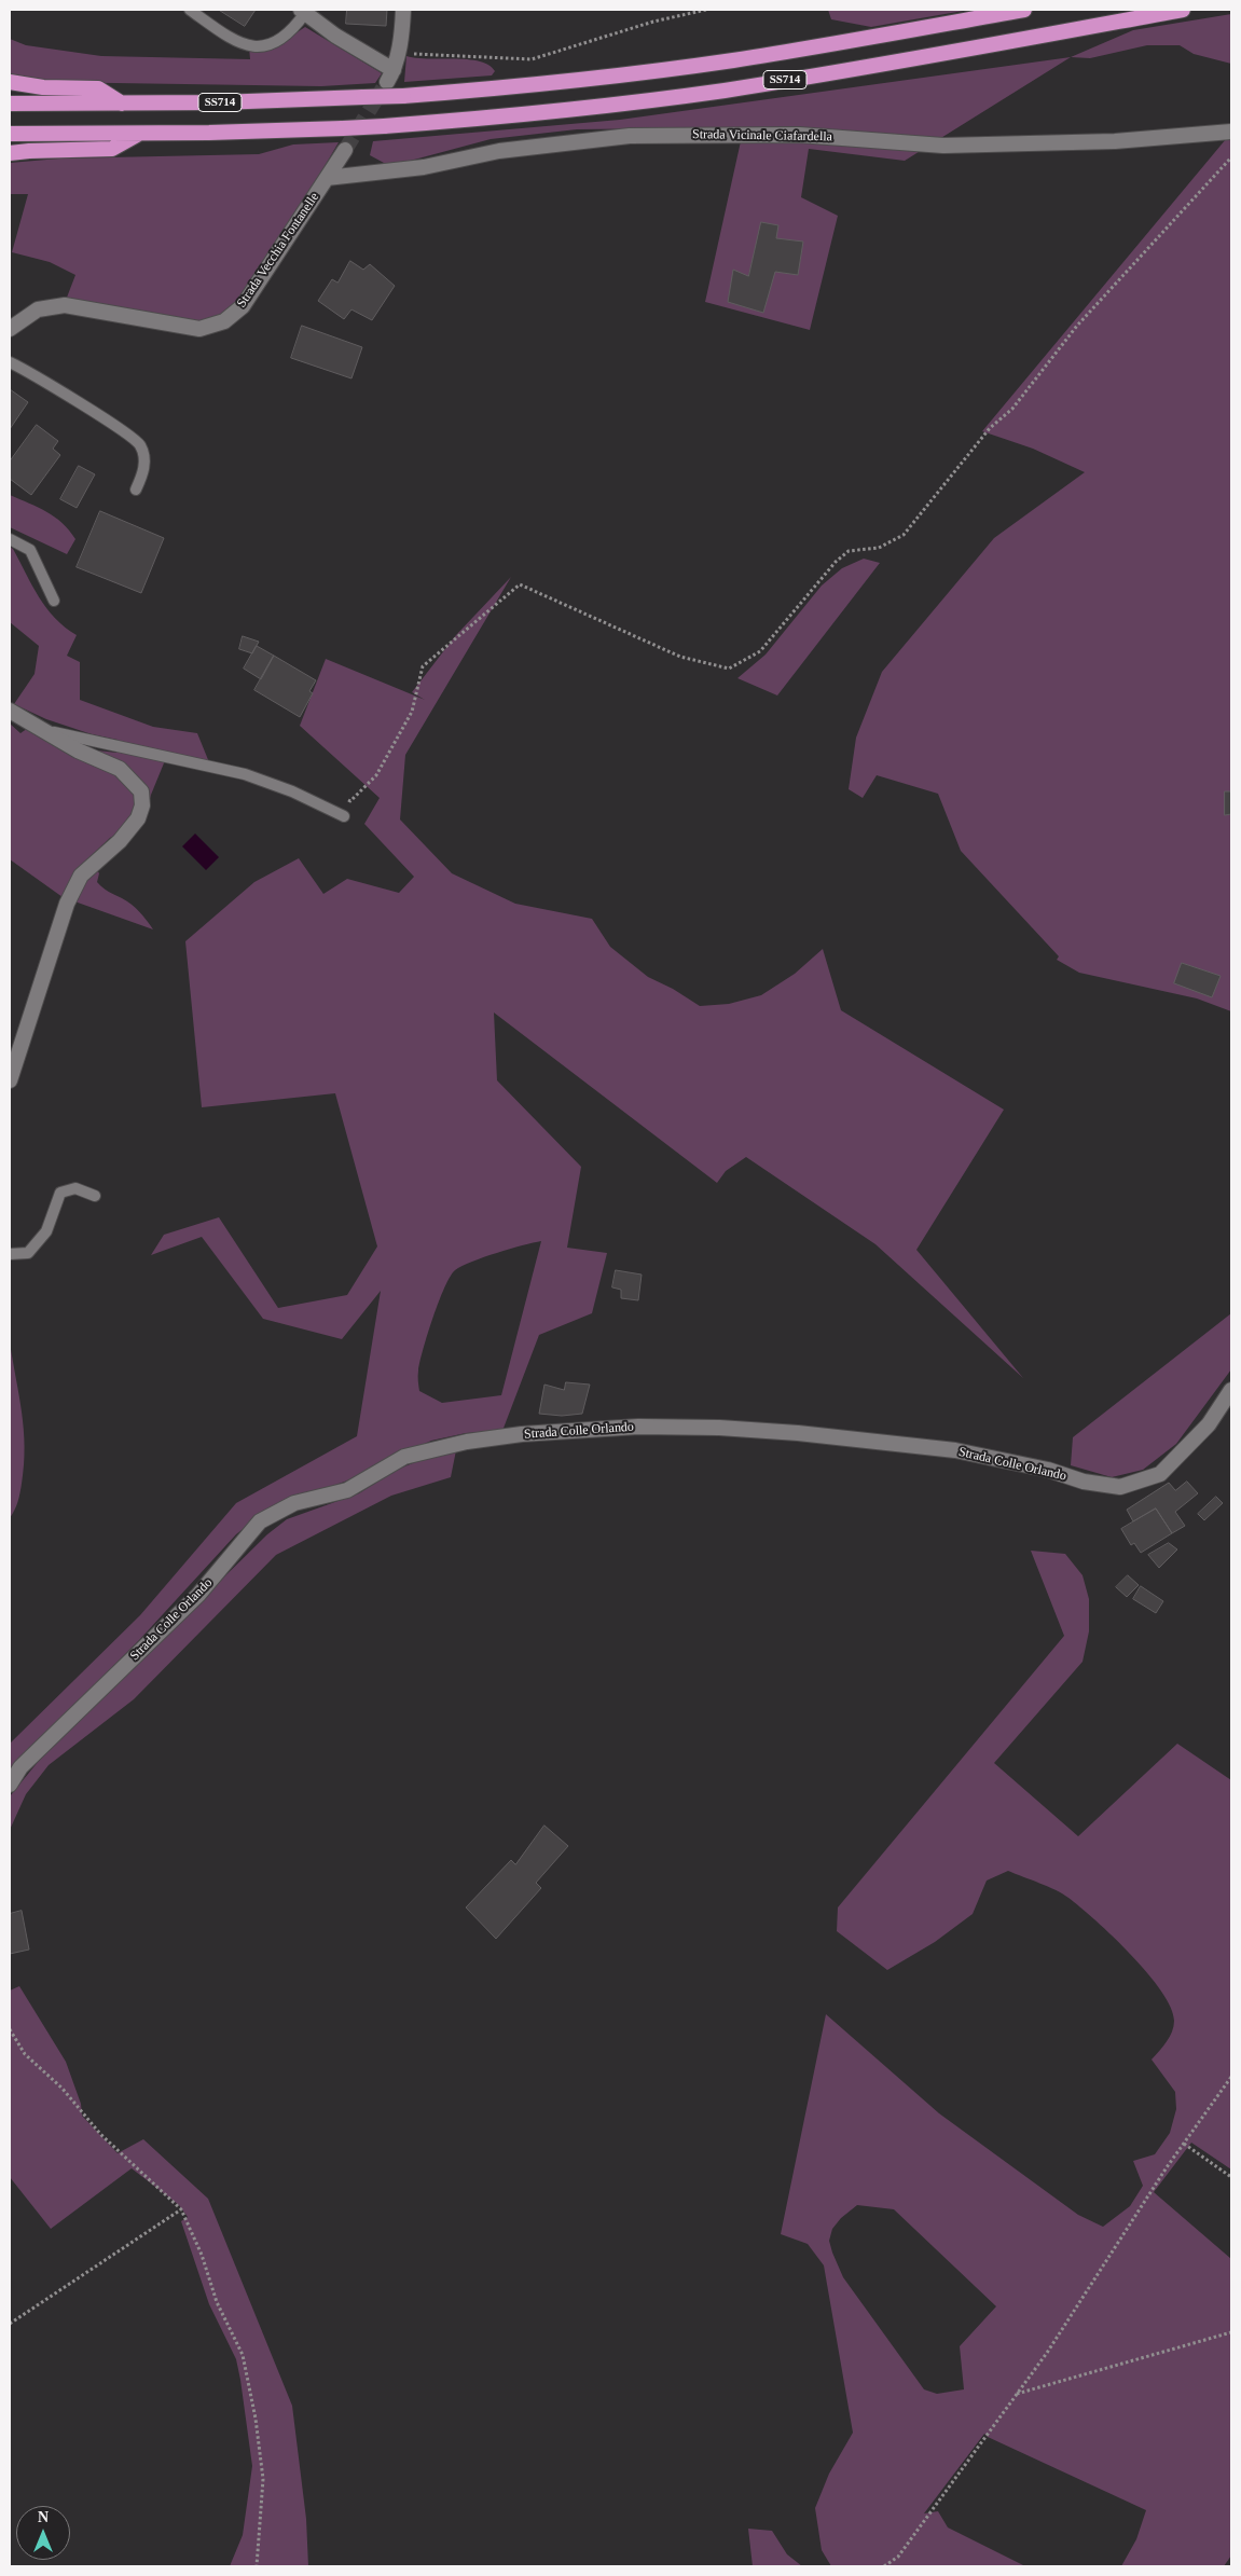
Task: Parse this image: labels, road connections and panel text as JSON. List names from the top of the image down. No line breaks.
{"streets":{"highway":["SS714"],"street":["Strada Vicinale Ciafardella","Strada Vecchia Fontanelle","Strada Colle Orlando"]},"crossings":[["Strada Vicinale Ciafardella","Strada Vecchia Fontanelle"]],"north":"top"}
